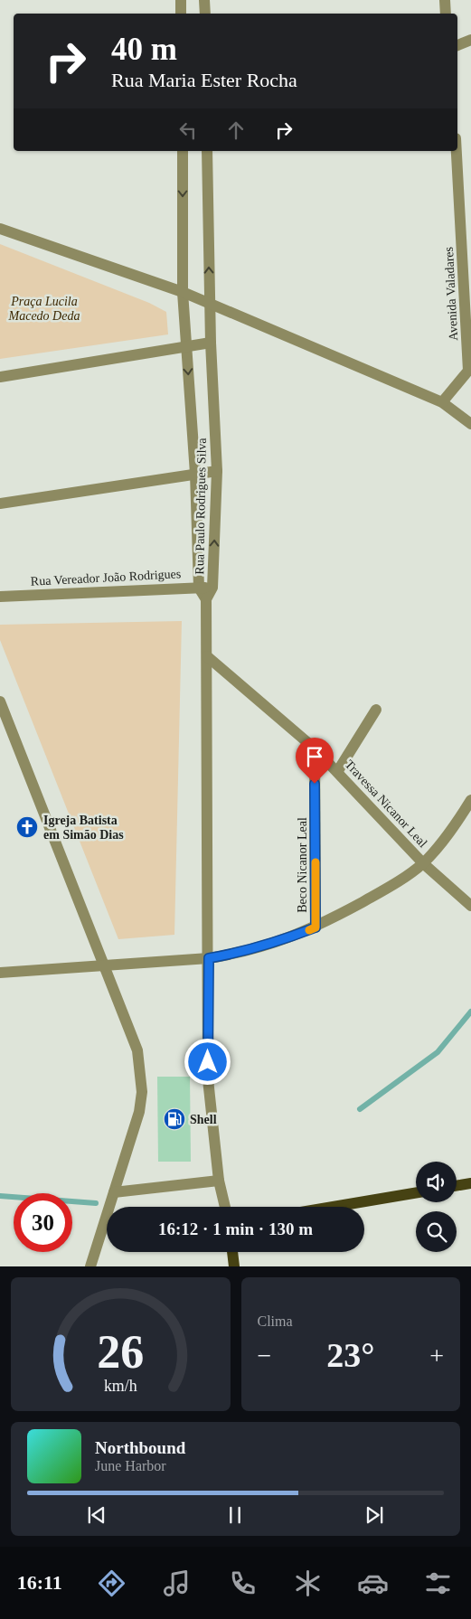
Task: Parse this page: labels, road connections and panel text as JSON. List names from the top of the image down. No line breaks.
{"streets":{"street":["Avenida Valadares","Rua Paulo Rodrigues Silva","Rua Vereador João Rodrigues","Travessa Nicanor Leal","Beco Nicanor Leal"]},"crossings":[["Rua Paulo Rodrigues Silva","Rua Vereador João Rodrigues"],["Travessa Nicanor Leal","Beco Nicanor Leal"]],"parks":["Praça Lucila Macedo Deda"],"places":{"church":["Igreja Batista em Simão Dias"],"fuel station":["Shell"]},"page":{"turn":["40 m","Rua Maria Ester Rocha"],"limit":"30","trip":"16:12 · 1 min · 130 m","tile":"Clima","heat":["−","23°","+"],"song":["Northbound","June Harbor"],"tabs":"16:11","gauge":["26","km/h"]}}
